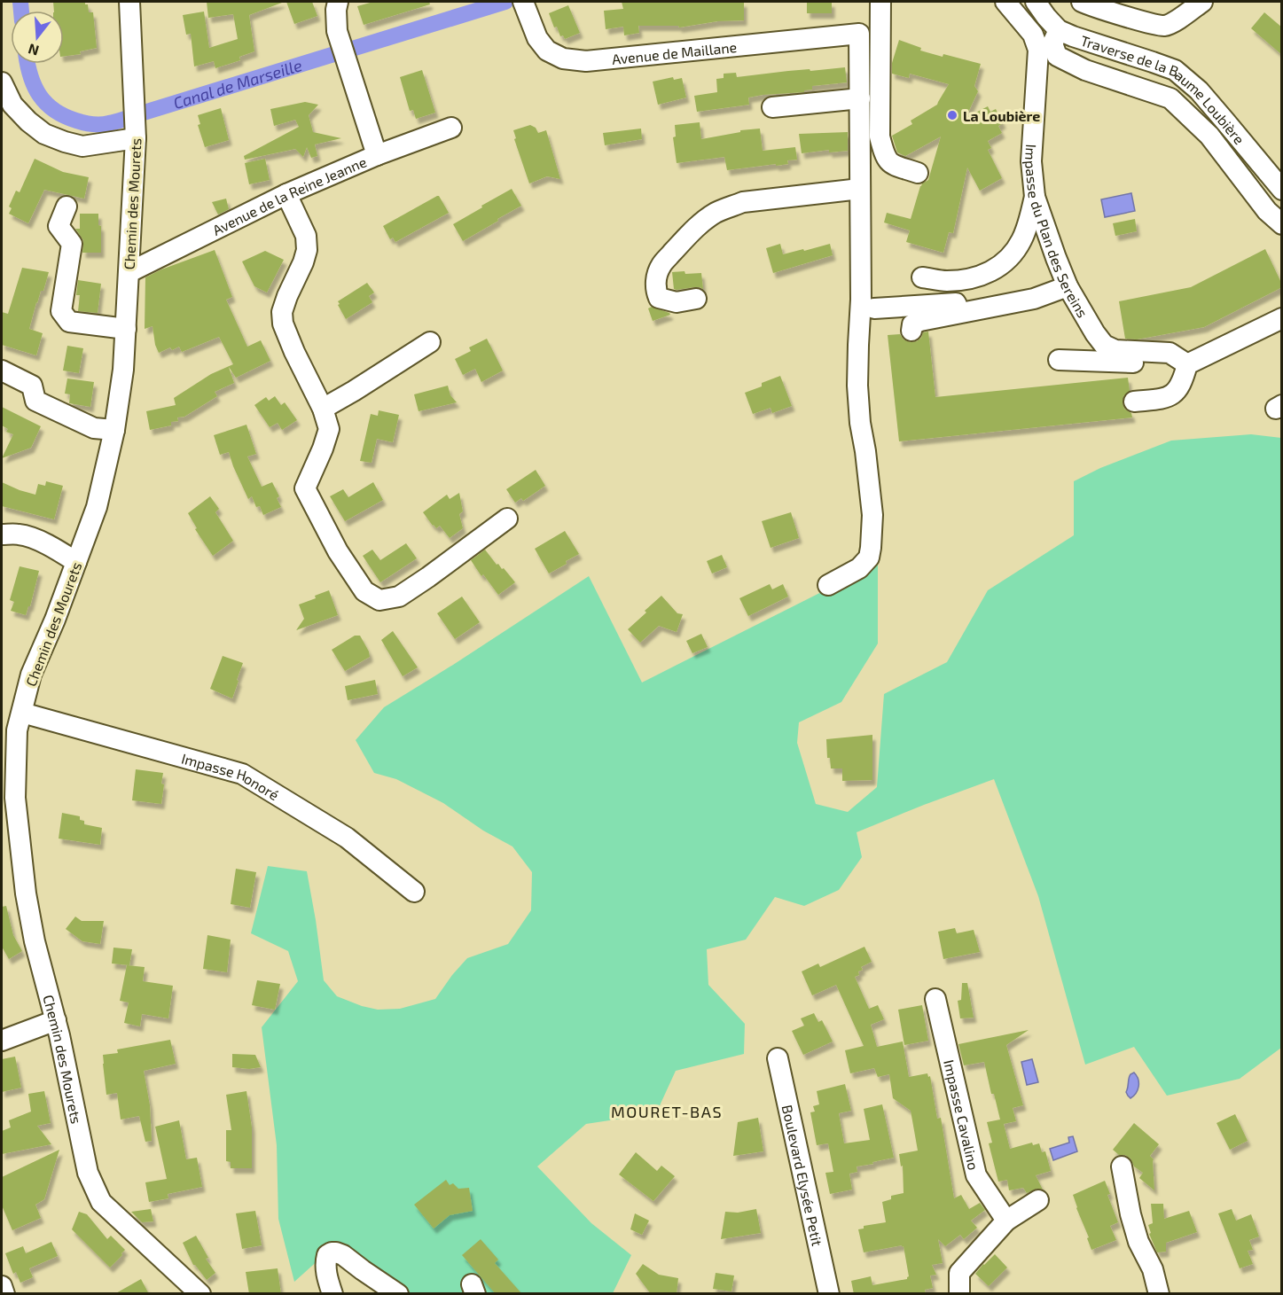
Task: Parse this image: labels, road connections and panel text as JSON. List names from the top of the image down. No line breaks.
{"streets":{"street":["Avenue de Maillane","Traverse de la Baume Loubière","Avenue de la Reine Jeanne","Chemin des Mourets","Impasse du Plan des Sereins","Impasse Honoré","Impasse Cavalino","Boulevard Elysée Petit"]},"crossings":[["Avenue de la Reine Jeanne","Chemin des Mourets"],["Chemin des Mourets","Impasse Honoré"]],"districts":["MOURET-BAS"],"water":["Canal de Marseille"],"places":["La Loubière"],"north":"bottom"}
